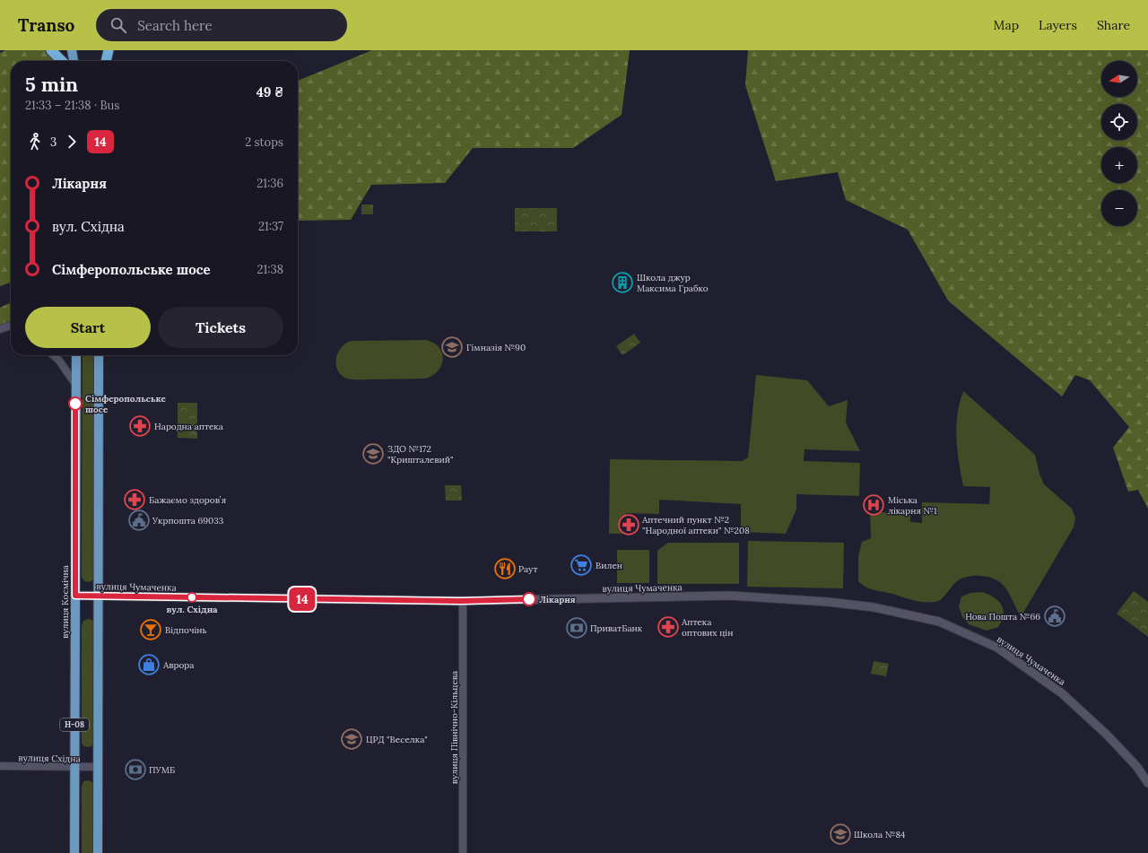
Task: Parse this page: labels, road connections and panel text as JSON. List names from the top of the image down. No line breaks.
{"streets":{"main road":["вулиця Космічна","Н-08"],"street":["вулиця Чумаченка","вулиця Північно-Кільцева","вулиця Східна"]},"crossings":[["вулиця Чумаченка","вулиця Космічна"],["вулиця Чумаченка","Н-08"],["вулиця Чумаченка","вулиця Північно-Кільцева"],["вулиця Космічна","вулиця Східна"],["Н-08","вулиця Східна"]],"places":{"building":["Школа джур Максима Грабко"],"school or university":["Гімназія №90","ЗДО №172 \"Кришталевий\"","ЦРД \"Веселка\"","Школа №84"],"other":["Сімферопольське шосе","вул. Східна","Лікарня"],"pharmacy":["Народна аптека","Бажаємо здоровʼя","Аптечний пункт №2 \"Народної аптеки\" №208","Аптека оптових цін"],"hospital":["Міська лікарня №1"],"public building":["Укрпошта 69033","Нова Пошта №66"],"supermarket":["Вилен"],"restaurant":["Раут"],"bank":["ПриватБанк","ПУМБ"],"bar":["Відпочінь"],"shop":["Аврора"]},"lines":["bus line 14"],"north":"left","page":{"header":"Transo","search":"Search here","nav":["Map","Layers","Share"],"on_map":"14","map_buttons":["+","−"],"heading":["5 min","21:33 – 21:38 · Bus","49 ₴"],"legs":["3","14","2 stops"],"list":[{"name":"Лікарня","value":"21:36"},{"name":"вул. Східна","value":"21:37"},{"name":"Сімферопольське шосе","value":"21:38"}],"buttons":["Start","Tickets"]}}
